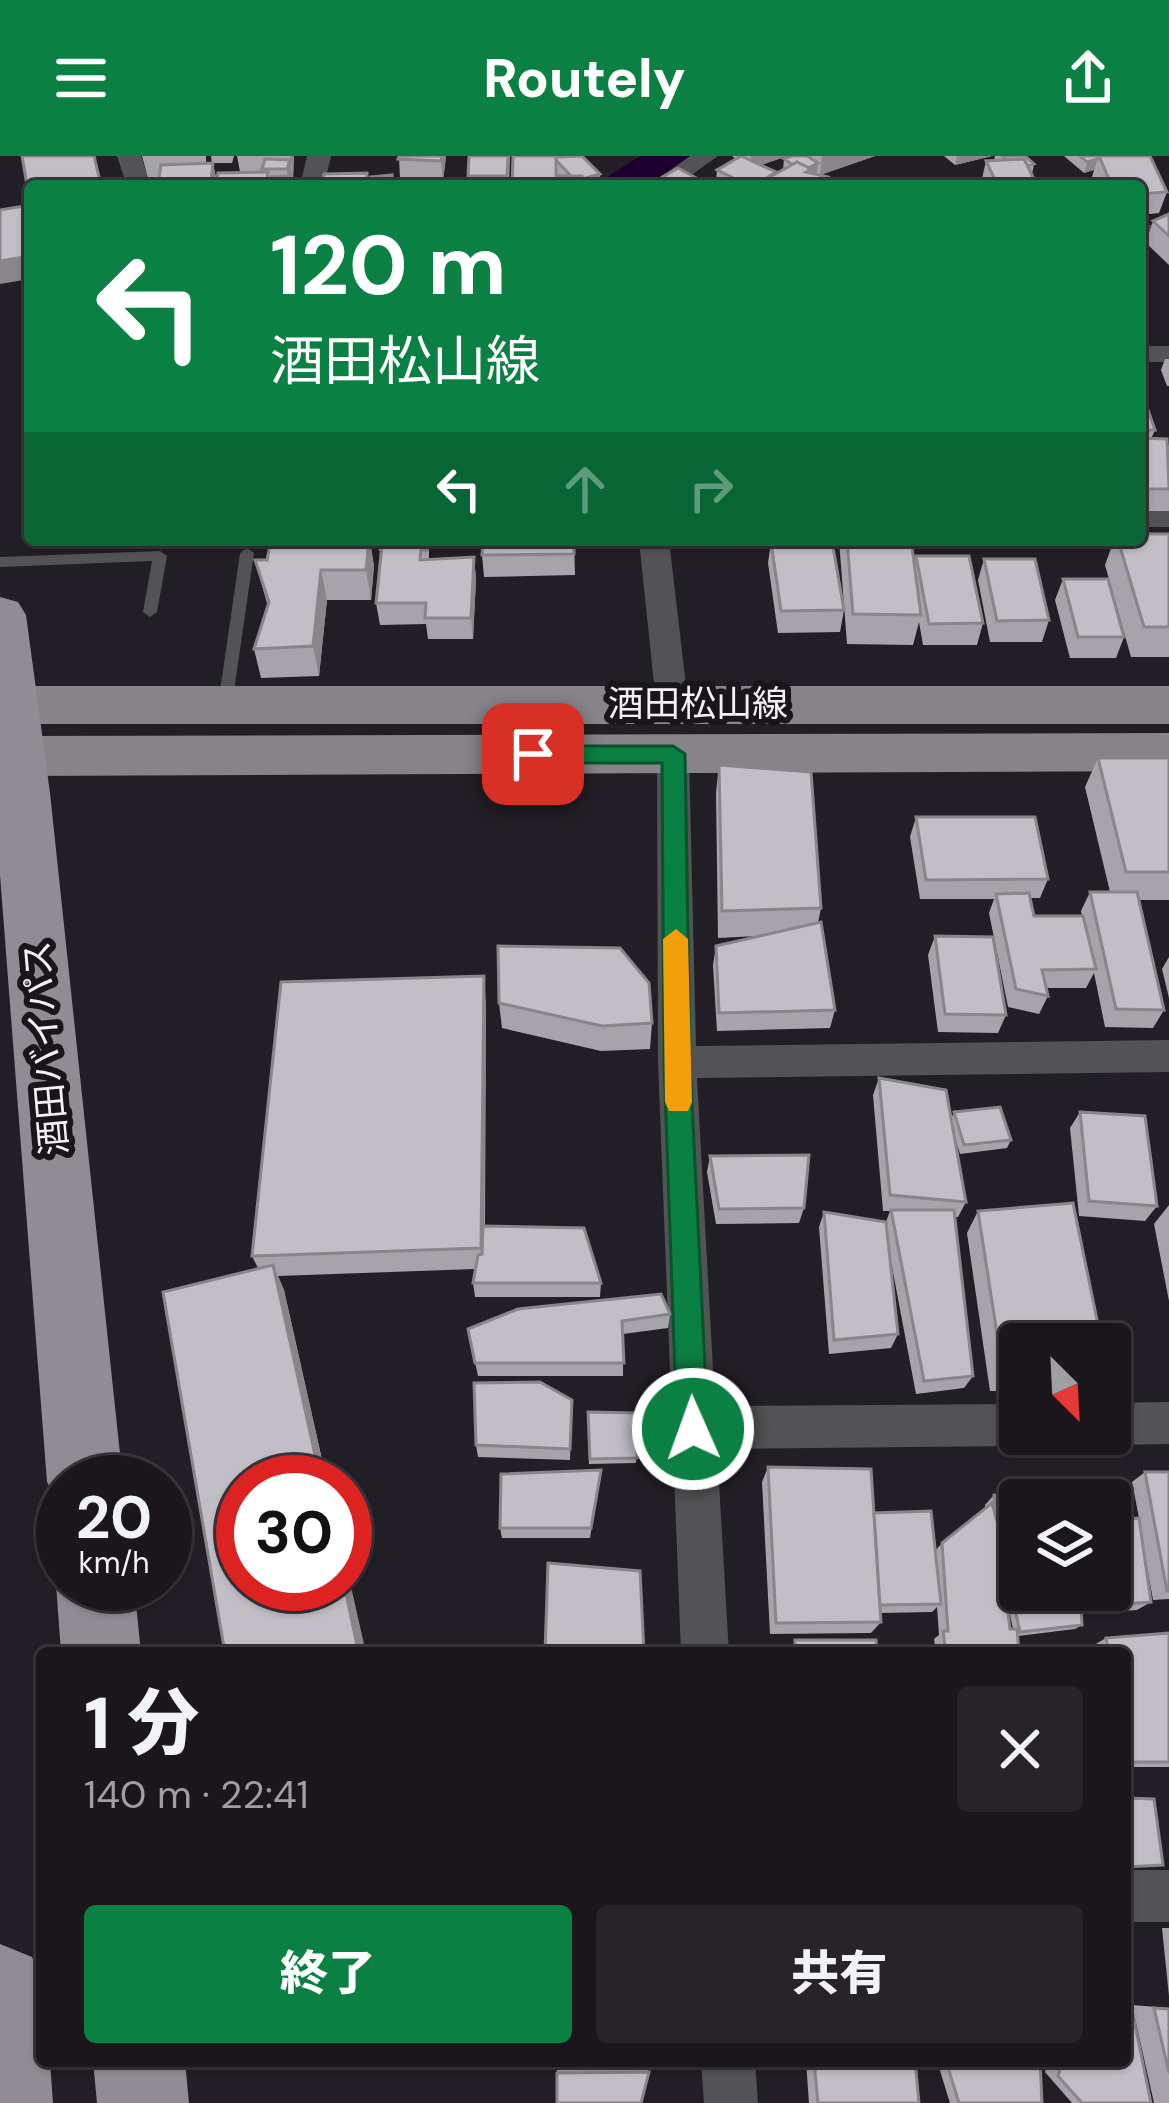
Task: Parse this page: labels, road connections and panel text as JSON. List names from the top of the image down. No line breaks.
{"streets":{"highway":["酒田バイパス"],"main road":["酒田松山線"]},"crossings":[["酒田松山線","酒田バイパス"]],"north":"bottom right","page":{"header":"Routely","turn":["120 m","酒田松山線"],"speed":"20 km/h","limit":"30","heading":["1 分","140 m · 22:41"],"buttons":["終了","共有"]}}
